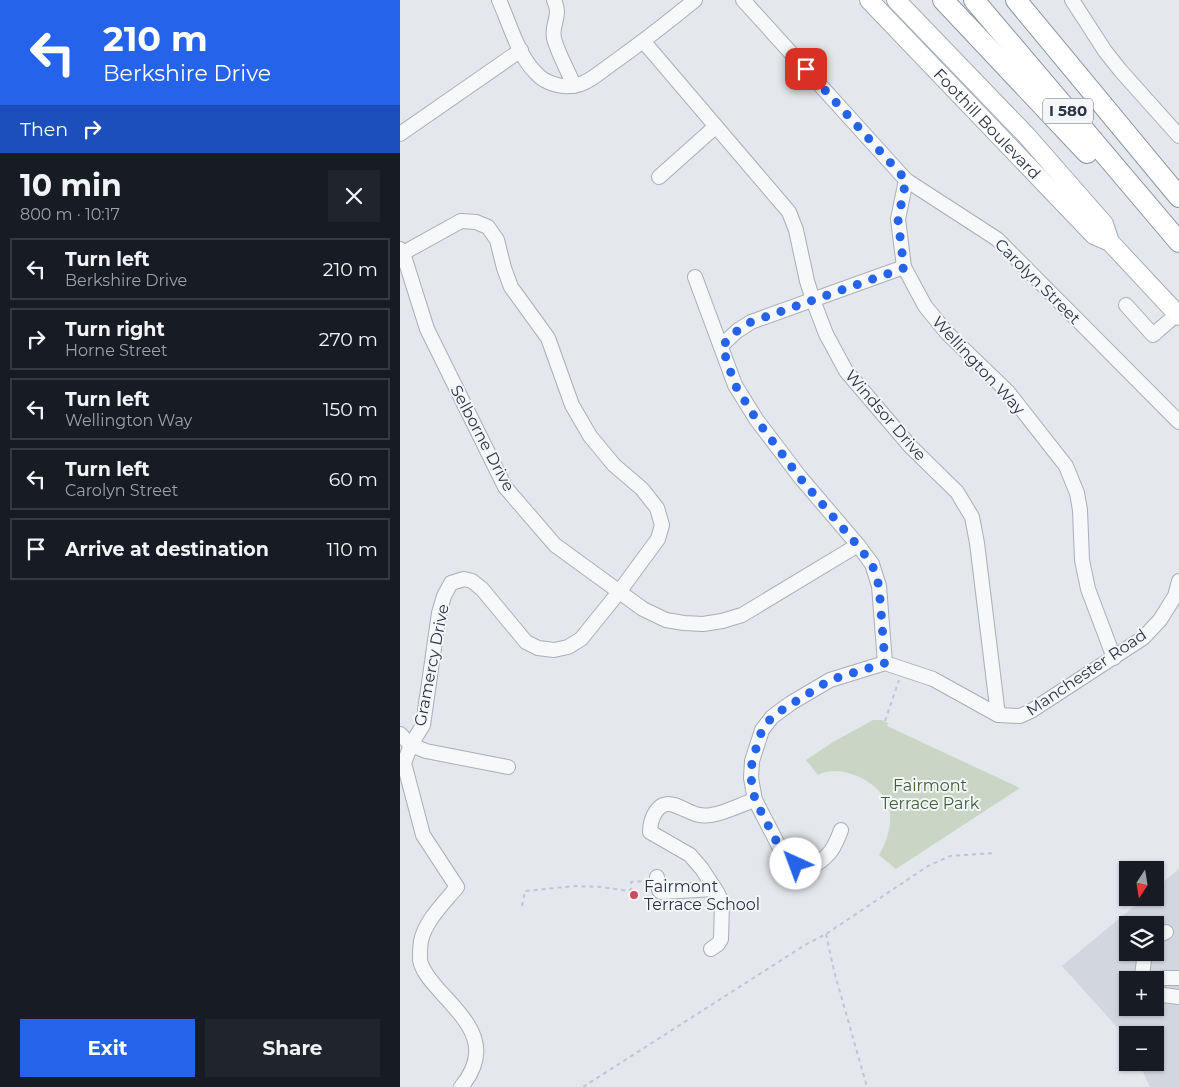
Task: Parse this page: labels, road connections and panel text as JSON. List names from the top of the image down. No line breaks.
{"streets":{"highway":["I 580"],"main road":["Foothill Boulevard"],"street":["Carolyn Street","Wellington Way","Windsor Drive","Selborne Drive","Gramercy Drive","Manchester Road"]},"crossings":[["Carolyn Street","Wellington Way"],["Wellington Way","Manchester Road"],["Windsor Drive","Manchester Road"],["Selborne Drive","Gramercy Drive"]],"parks":["Fairmont Terrace Park"],"places":["Fairmont Terrace School"],"north":"bottom","page":{"turn":["210 m","Berkshire Drive"],"then":"Then","heading":["10 min","800 m · 10:17"],"list":[{"name":"Turn left","note":"Berkshire Drive","value":"210 m"},{"name":"Turn right","note":"Horne Street","value":"270 m"},{"name":"Turn left","note":"Wellington Way","value":"150 m"},{"name":"Turn left","note":"Carolyn Street","value":"60 m"},{"name":"Arrive at destination","value":"110 m"}],"map_buttons":["+","−"],"buttons":["Exit","Share"]}}
